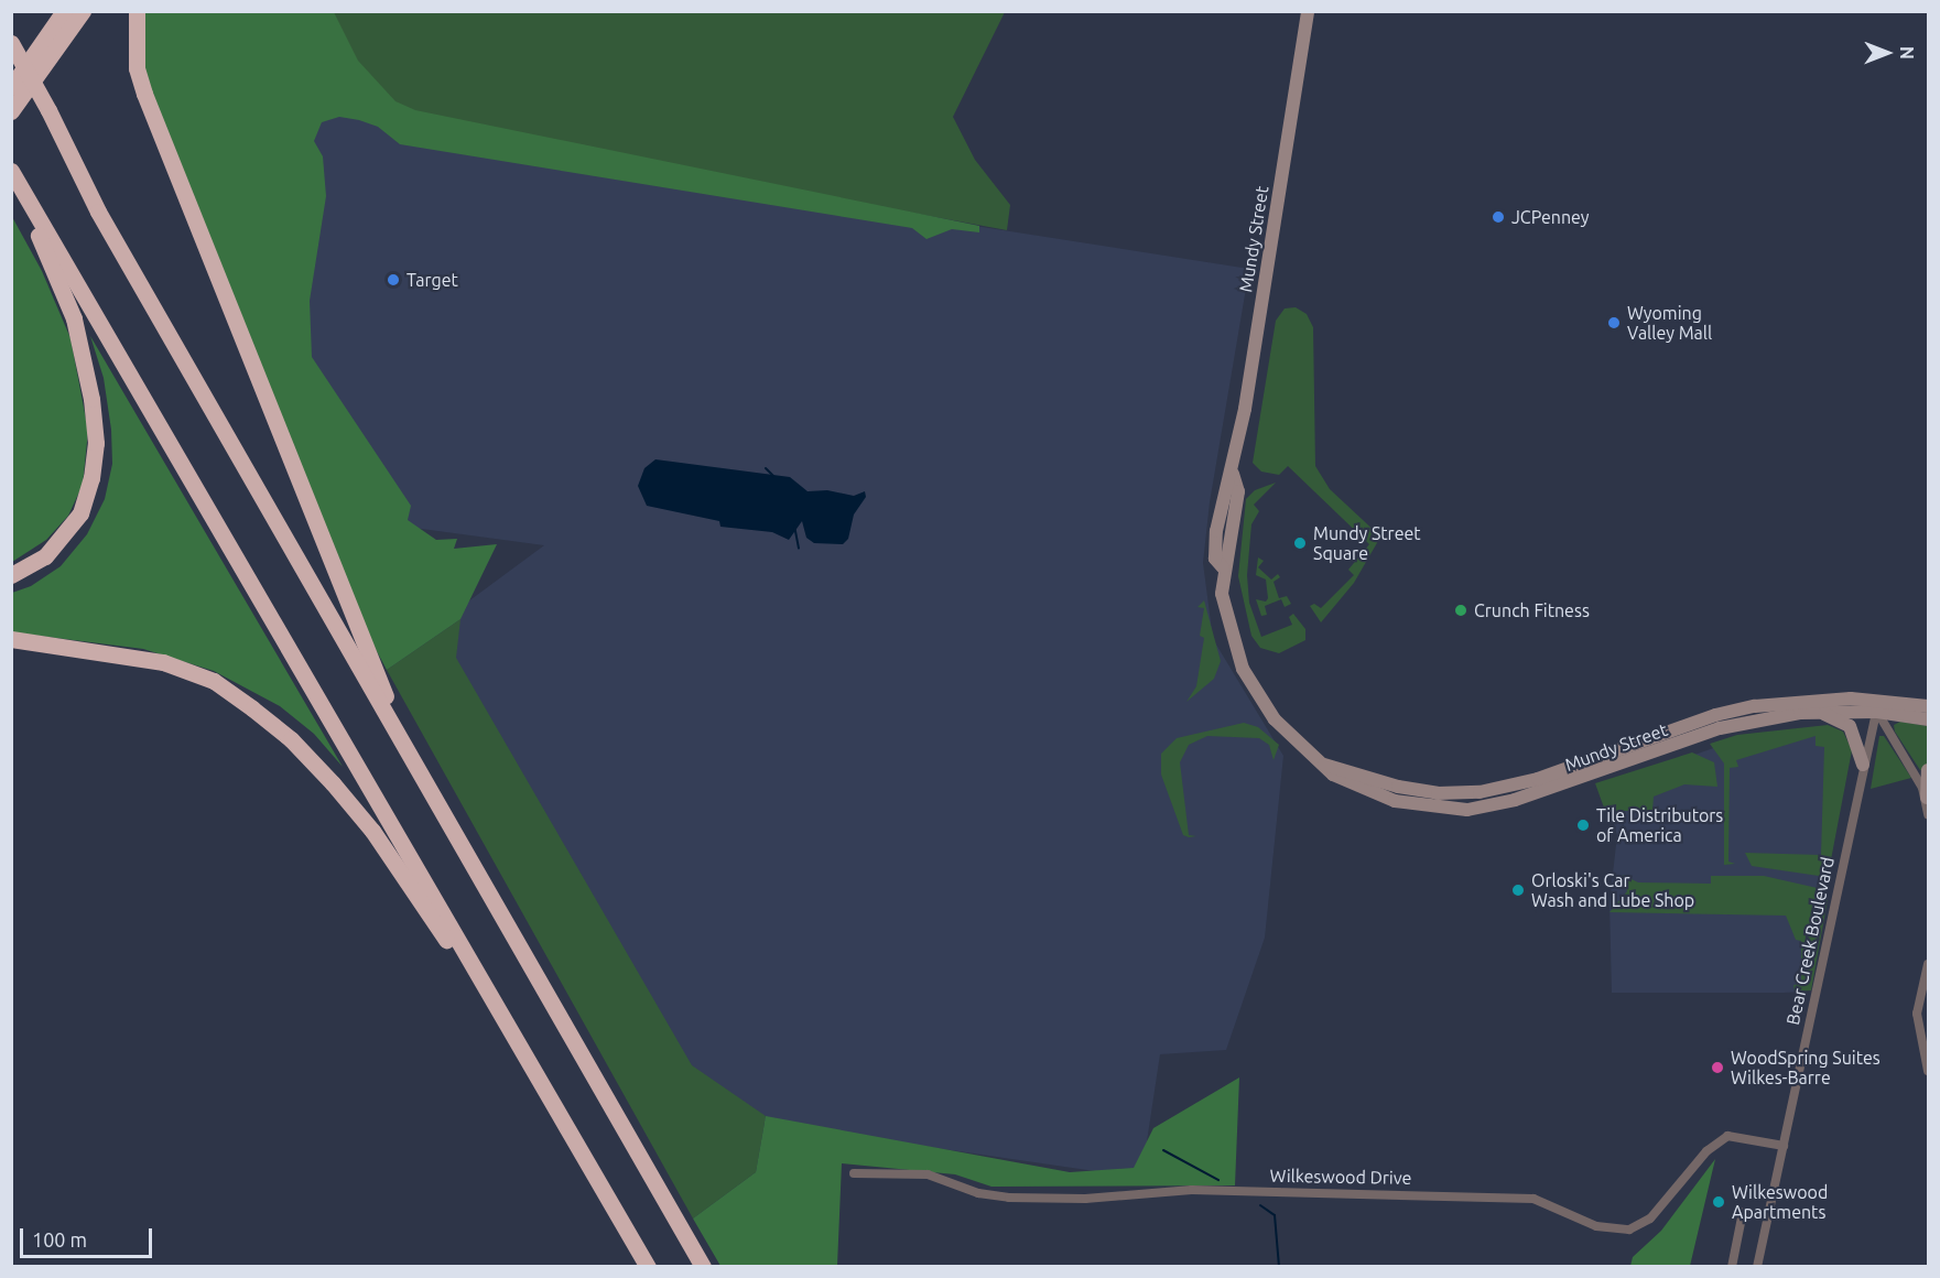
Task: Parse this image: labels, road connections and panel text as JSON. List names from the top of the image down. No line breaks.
{"streets":{"main road":["Mundy Street"],"street":["Bear Creek Boulevard","Wilkeswood Drive"]},"crossings":[["Mundy Street","Bear Creek Boulevard"],["Bear Creek Boulevard","Wilkeswood Drive"]],"places":["JCPenney","Target","Wyoming Valley Mall","Mundy Street Square","Crunch Fitness","Tile Distributors of America","Orloski's Car Wash and Lube Shop","WoodSpring Suites Wilkes-Barre","Wilkeswood Apartments"],"scale_bar":"100 m","north":"right"}
